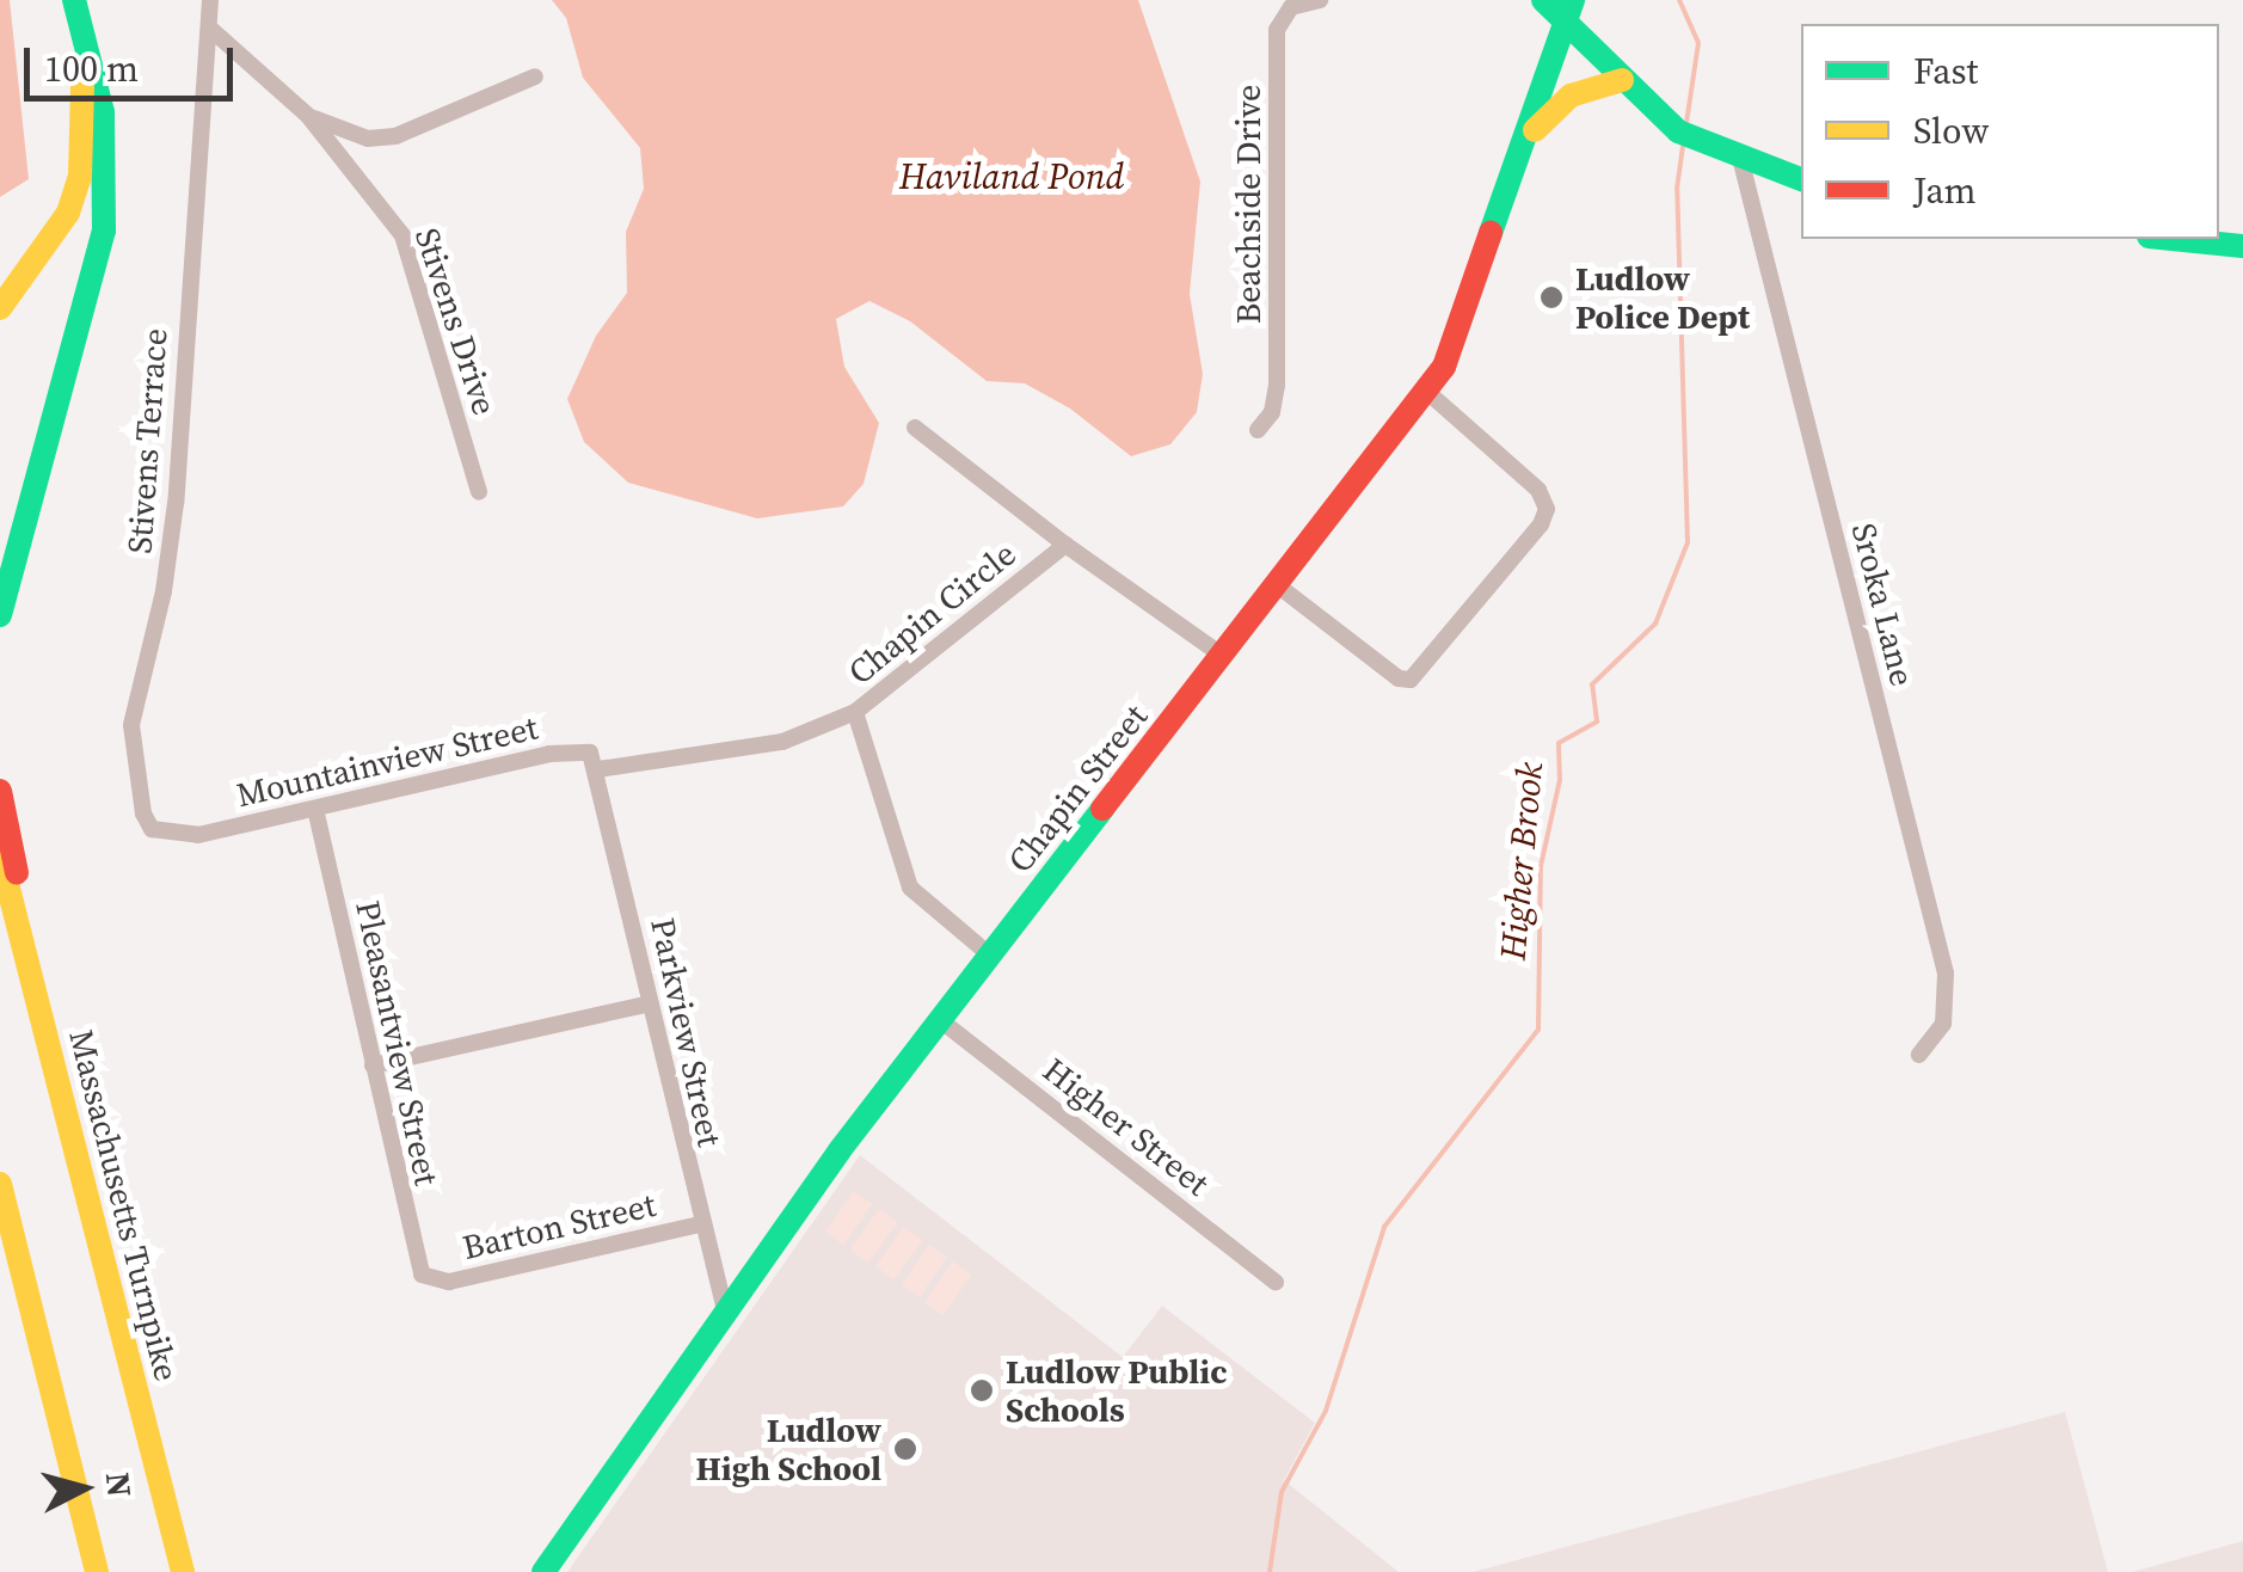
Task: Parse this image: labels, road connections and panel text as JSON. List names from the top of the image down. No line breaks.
{"streets":{"main road":["Chapin Street","Massachusetts Turnpike"],"street":["Beachside Drive","Stivens Drive","Stivens Terrace","Sroka Lane","Chapin Circle","Mountainview Street","Parkview Street","Pleasantview Street","Higher Street","Barton Street"]},"crossings":[["Stivens Drive","Stivens Terrace"],["Stivens Terrace","Mountainview Street"],["Chapin Circle","Mountainview Street"],["Chapin Circle","Chapin Street"],["Mountainview Street","Parkview Street"],["Mountainview Street","Pleasantview Street"],["Chapin Street","Parkview Street"],["Chapin Street","Higher Street"],["Parkview Street","Barton Street"],["Pleasantview Street","Barton Street"]],"water":["Haviland Pond","Higher Brook"],"places":["Ludlow Police Dept","Ludlow Public Schools","Ludlow High School"],"legend":["Fast","Slow","Jam"],"scale_bar":"100 m","north":"right"}
